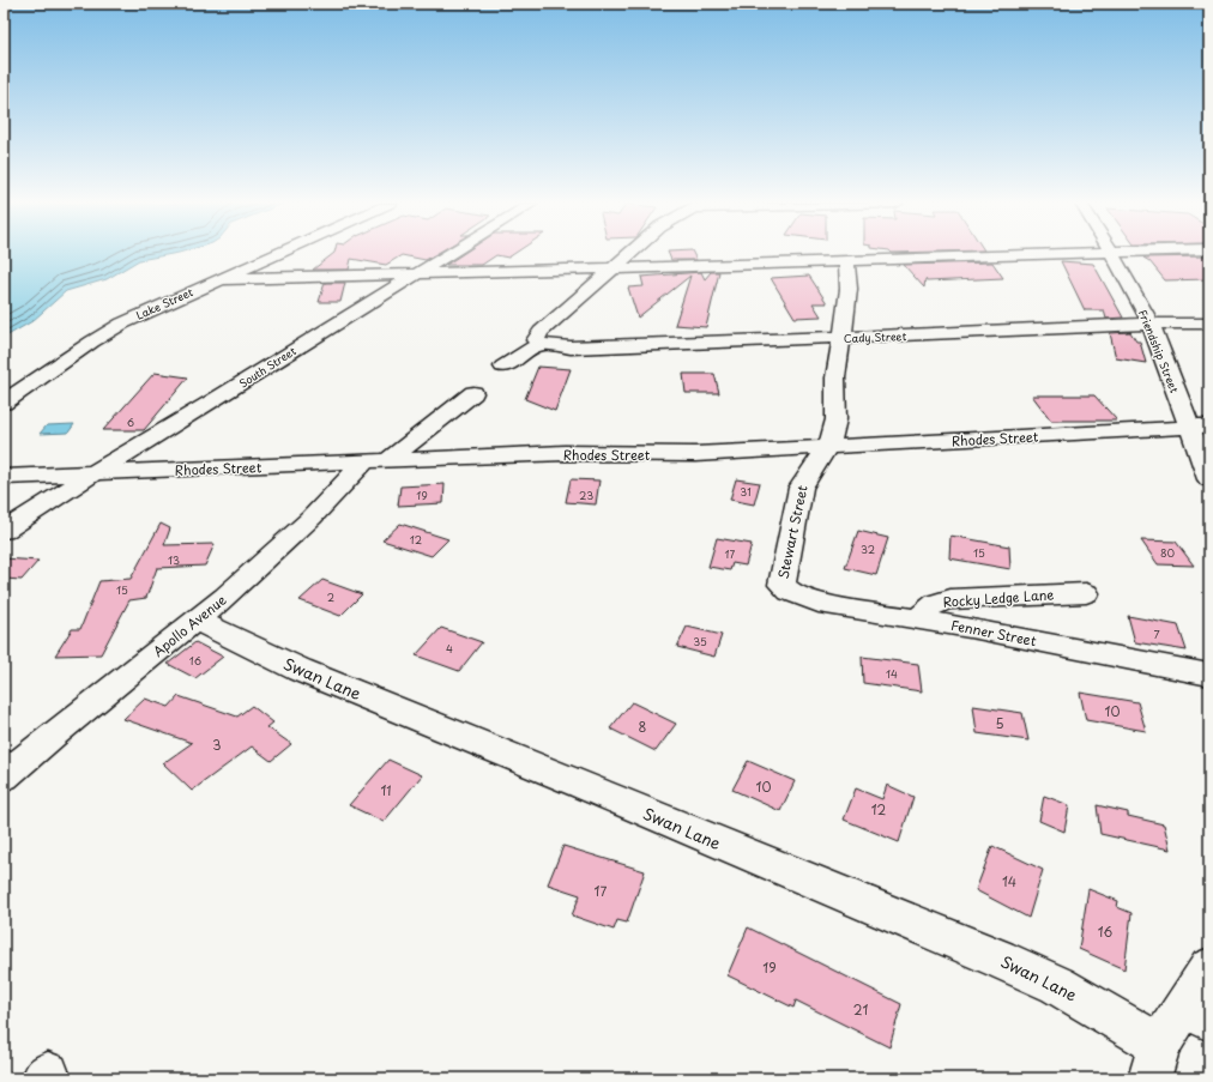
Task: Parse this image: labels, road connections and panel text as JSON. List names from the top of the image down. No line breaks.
{"streets":{"street":["Lake Street","Cady Street","Friendship Street","South Street","Rhodes Street","Stewart Street","Rocky Ledge Lane","Apollo Avenue","Fenner Street","Swan Lane"]},"crossings":[["Cady Street","Friendship Street"],["Cady Street","Stewart Street"],["Friendship Street","Rhodes Street"],["South Street","Rhodes Street"],["Rhodes Street","Stewart Street"],["Rhodes Street","Apollo Avenue"],["Stewart Street","Fenner Street"],["Rocky Ledge Lane","Fenner Street"],["Apollo Avenue","Swan Lane"]],"house_numbers":["6","31","19","23","12","32","15","80","17","13","15","2","7","35","4","16","14","10","5","8","3","10","11","12","14","17","16","19","21"]}
